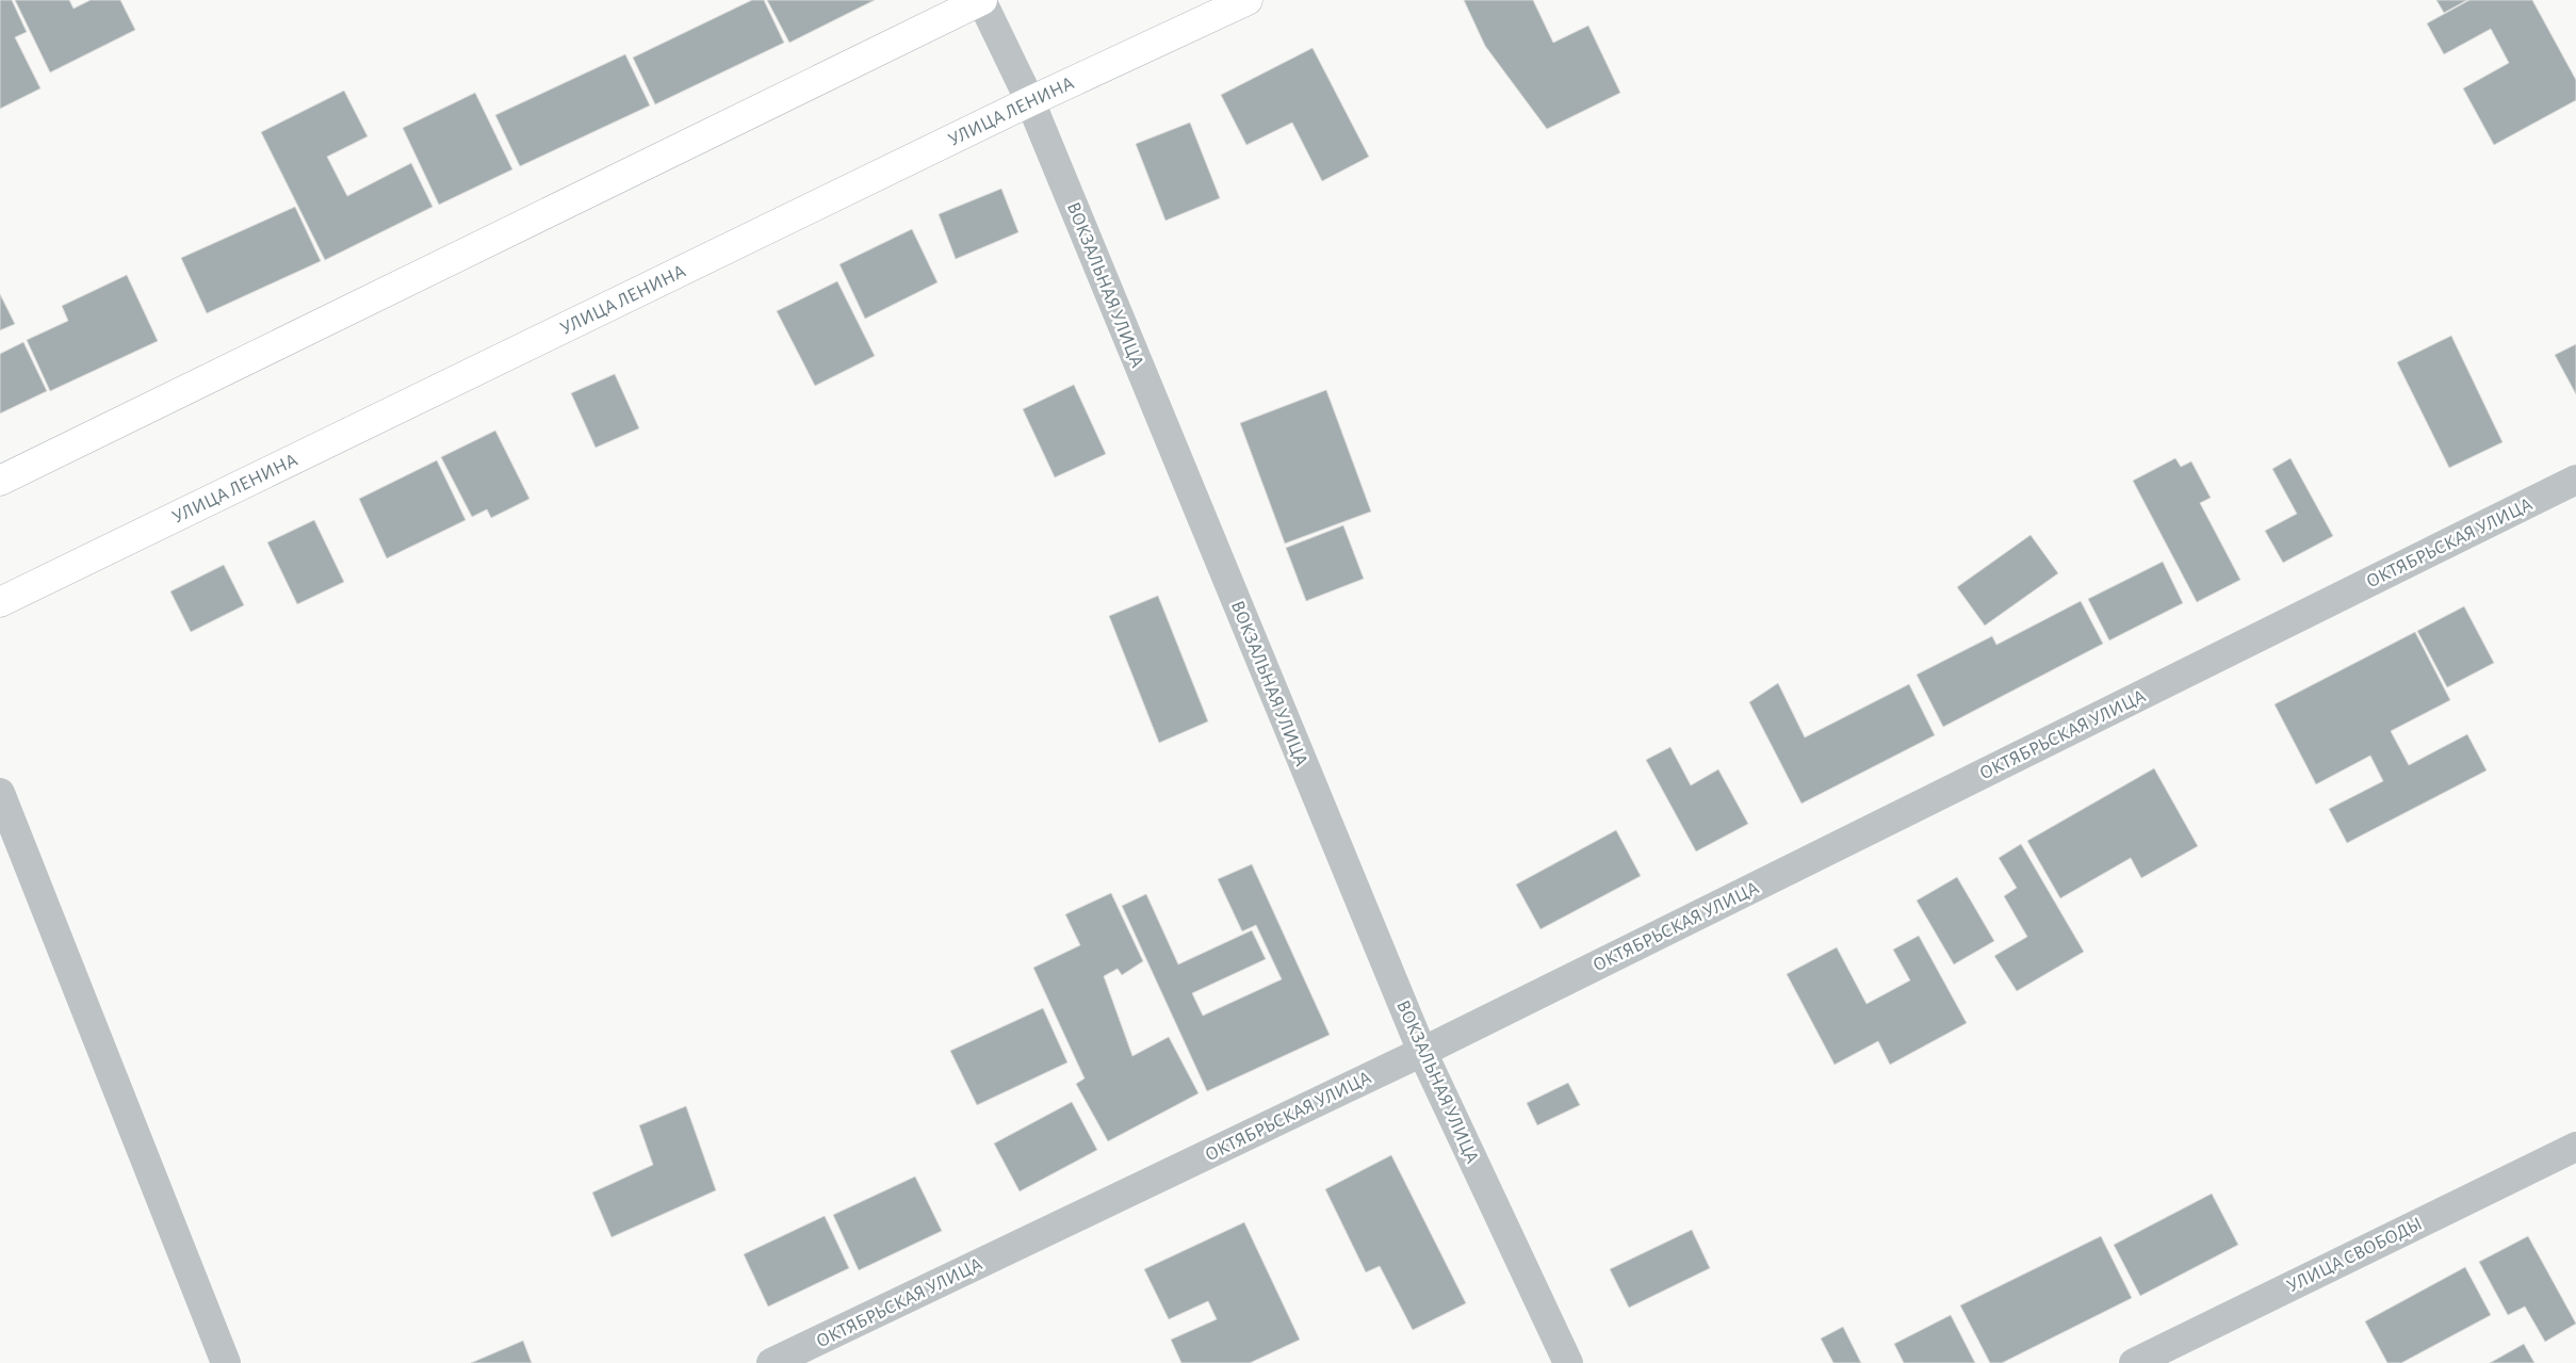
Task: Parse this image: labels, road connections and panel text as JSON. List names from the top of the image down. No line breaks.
{"streets":{"street":["УЛИЦА ЛЕНИНА","ВОКЗАЛЬНАЯ УЛИЦА","ОКТЯБРЬСКАЯ УЛИЦА","УЛИЦА СВОБОДЫ"]},"crossings":[["УЛИЦА ЛЕНИНА","ВОКЗАЛЬНАЯ УЛИЦА"],["ВОКЗАЛЬНАЯ УЛИЦА","ОКТЯБРЬСКАЯ УЛИЦА"]]}
